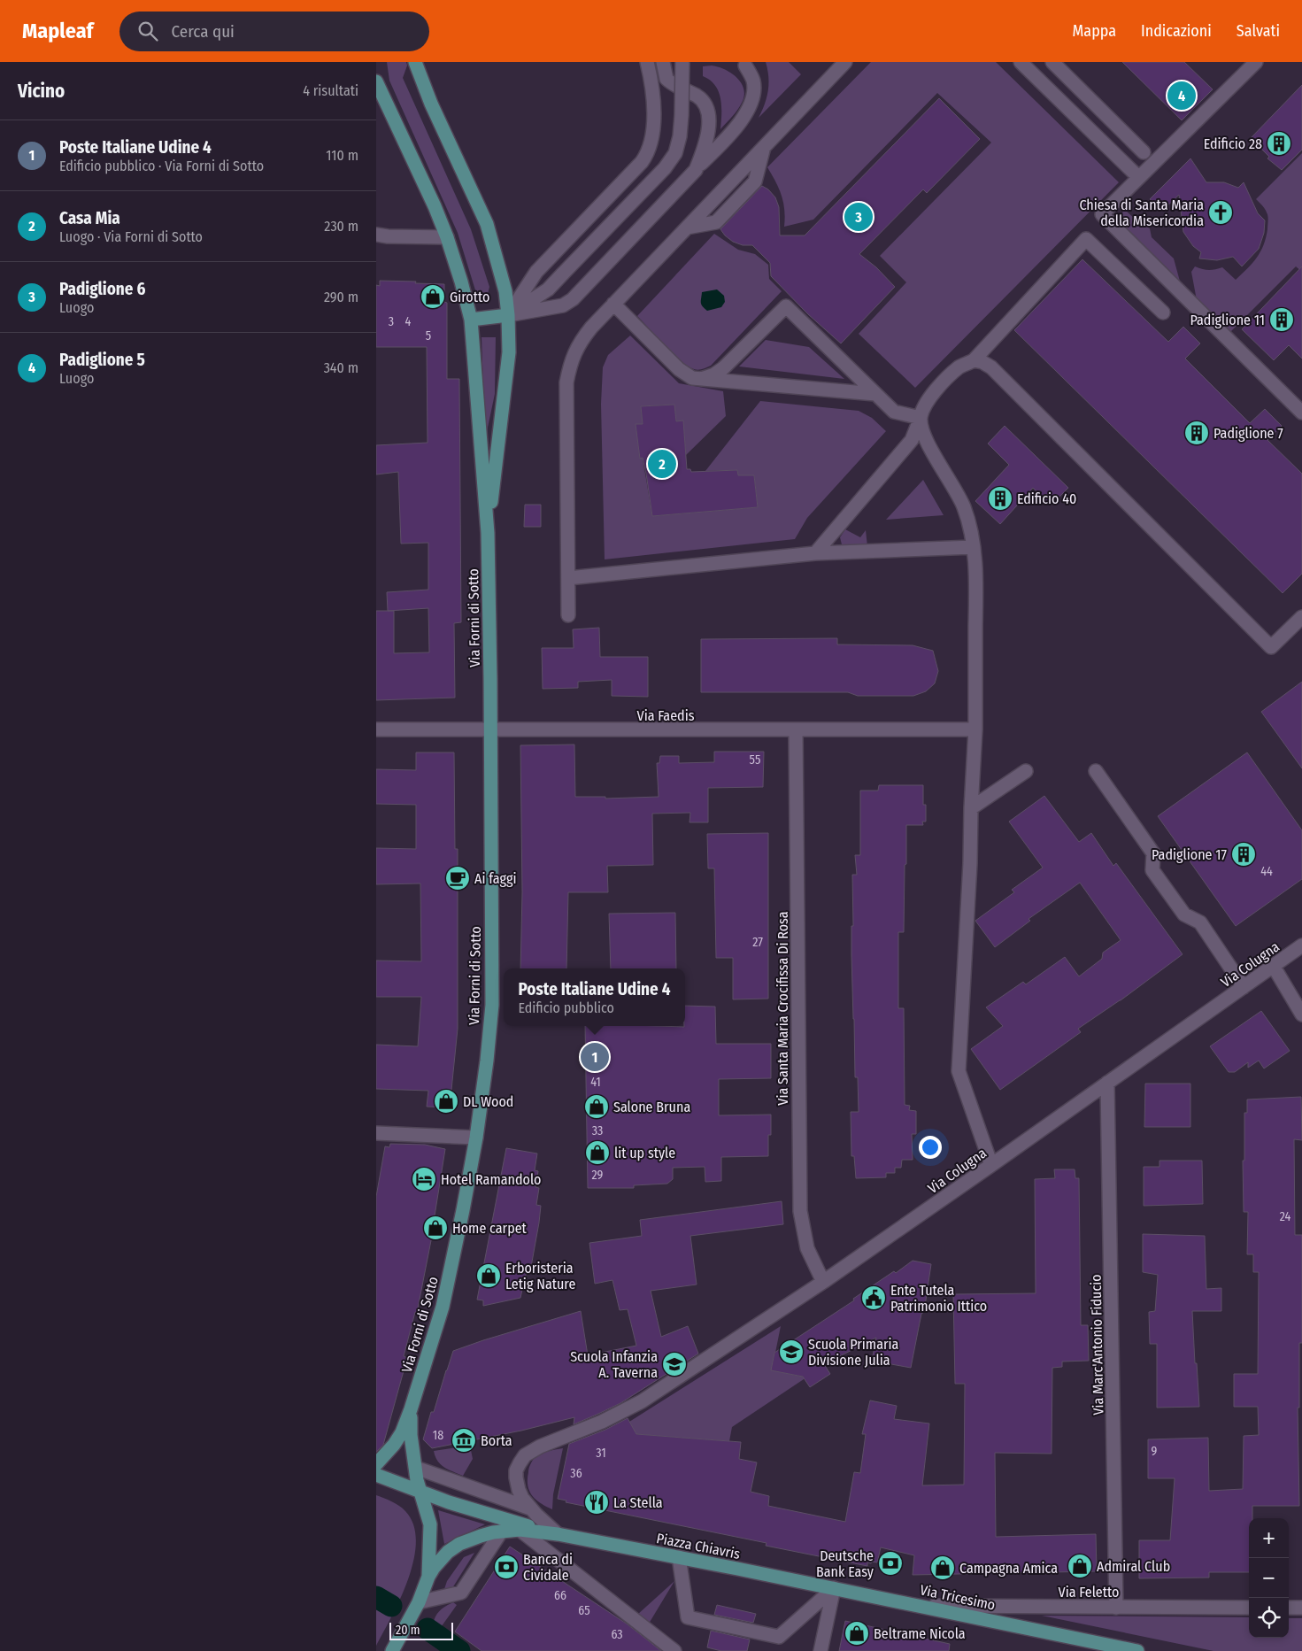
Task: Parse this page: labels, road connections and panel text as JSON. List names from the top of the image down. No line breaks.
{"streets":{"main road":["Via Forni di Sotto","Piazza Chiavris","Via Tricesimo"],"street":["Via Faedis","Via Colugna","Via Santa Maria Crocifissa Di Rosa","Via Marc'Antonio Fiducio","Via Feletto"]},"crossings":[["Via Forni di Sotto","Via Faedis"],["Via Forni di Sotto","Piazza Chiavris"],["Via Faedis","Via Santa Maria Crocifissa Di Rosa"],["Via Colugna","Via Santa Maria Crocifissa Di Rosa"],["Via Colugna","Via Marc'Antonio Fiducio"],["Via Marc'Antonio Fiducio","Via Feletto"],["Piazza Chiavris","Via Tricesimo"],["Via Feletto","Via Tricesimo"]],"places":{"building":["Edificio 28","Padiglione 11","Padiglione 7","Edificio 40","Padiglione 17"],"church":["Chiesa di Santa Maria della Misericordia"],"shop":["Girotto","DL Wood","Salone Bruna","lit up style","Home carpet","Erboristeria Letig Nature","Admiral Club","Campagna Amica","Beltrame Nicola"],"cafe":["Ai faggi"],"hotel":["Hotel Ramandolo"],"public building":["Ente Tutela Patrimonio Ittico"],"school or university":["Scuola Primaria Divisione Julia","Scuola Infanzia A. Taverna"],"museum":["Borta"],"restaurant":["La Stella"],"bank":["Deutsche Bank Easy","Banca di Cividale"]},"house_numbers":["3","4","5","55","44","27","41","33","29","24","18","9","31","36","66","65","63"],"scale_bar":"20 m","page":{"header":"Mapleaf","search":"Cerca qui","nav":["Mappa","Indicazioni","Salvati"],"heading":["Vicino","4 risultati"],"pins":["4","3","2","1"],"list":[{"mark":"1","name":"Poste Italiane Udine 4","note":"Edificio pubblico · Via Forni di Sotto","value":"110 m"},{"mark":"2","name":"Casa Mia","note":"Luogo · Via Forni di Sotto","value":"230 m"},{"mark":"3","name":"Padiglione 6","note":"Luogo","value":"290 m"},{"mark":"4","name":"Padiglione 5","note":"Luogo","value":"340 m"}],"popup":["Poste Italiane Udine 4","Edificio pubblico"],"map_buttons":["+","−"],"scale":"20 m"}}
